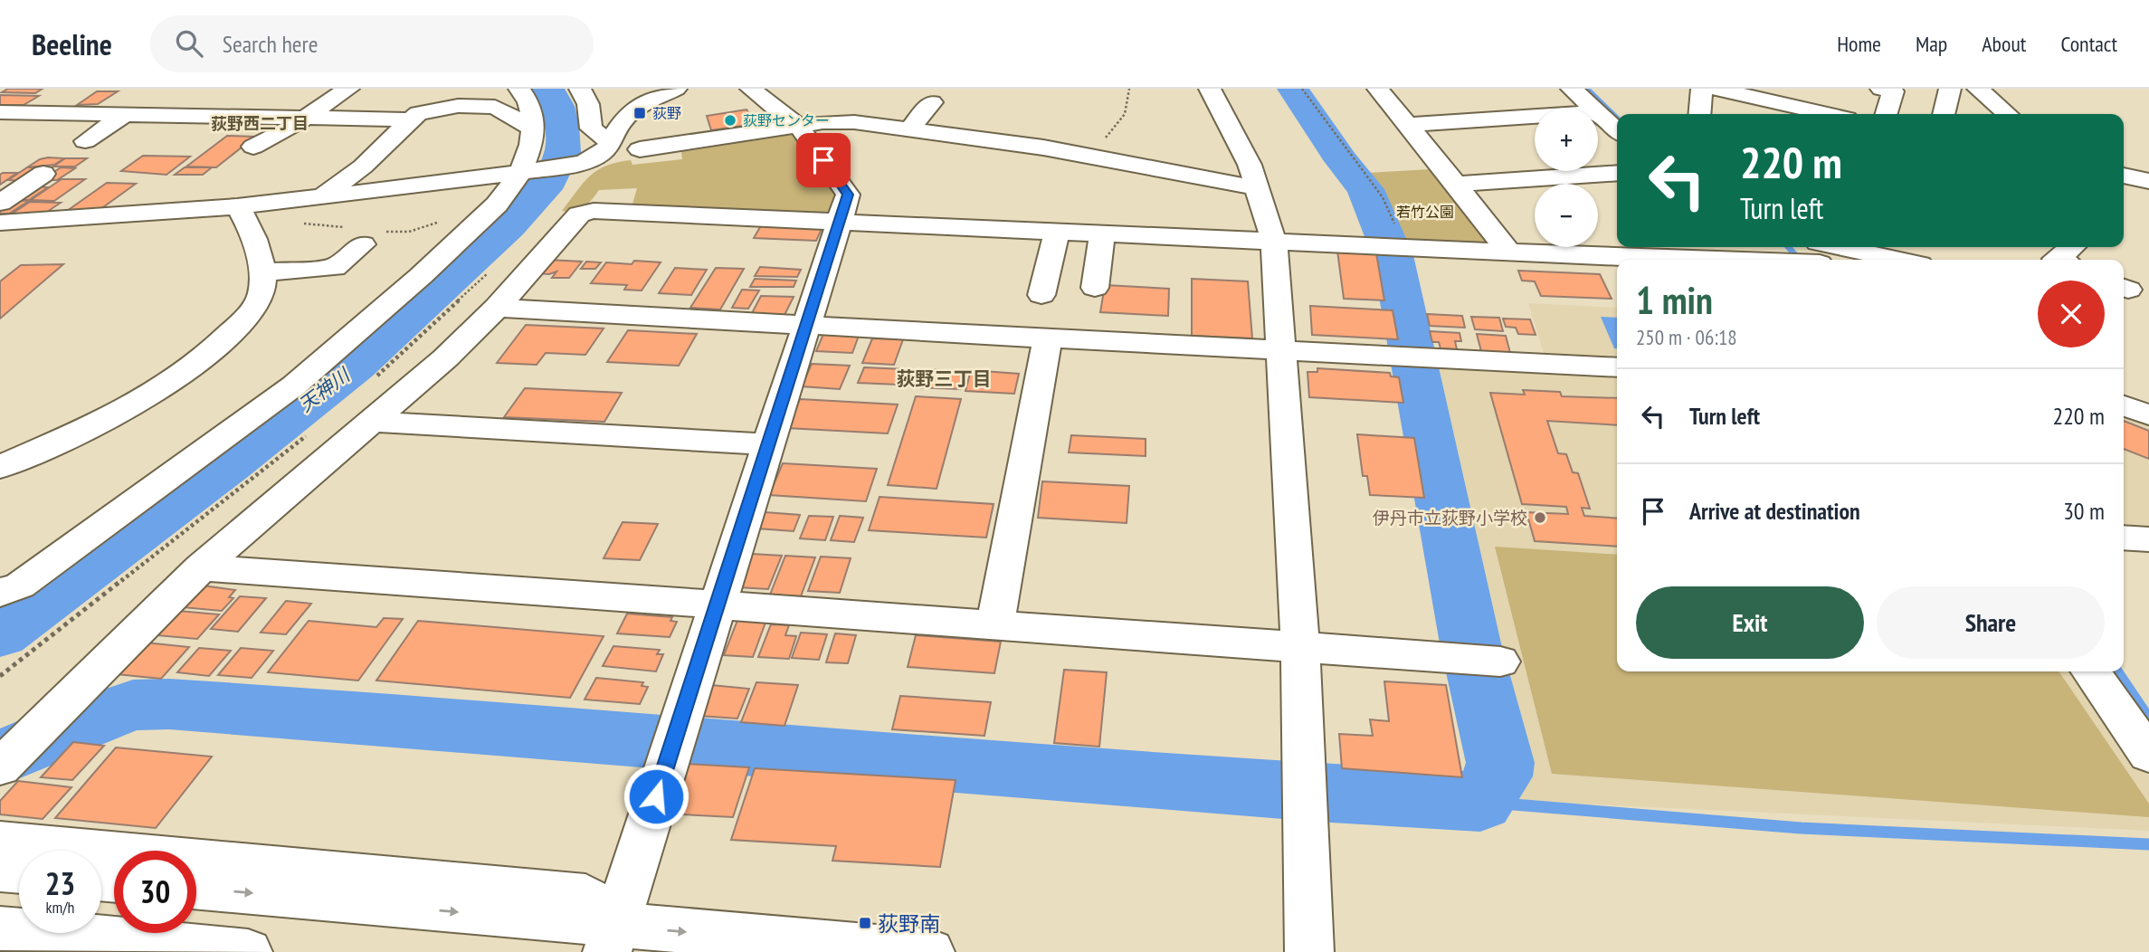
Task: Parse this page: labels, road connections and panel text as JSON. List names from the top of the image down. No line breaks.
{"districts":["荻野西二丁目","荻野三丁目"],"water":["天神川"],"parks":["若竹公園"],"places":{"transit":["荻野","荻野南"],"other":["荻野センター","伊丹市立荻野小学校"]},"page":{"header":"Beeline","search":"Search here","nav":["Home","Map","About","Contact"],"map_buttons":["+","−"],"turn":["220 m","Turn left"],"heading":["1 min","250 m · 06:18"],"list":[{"name":"Turn left","value":"220 m"},{"name":"Arrive at destination","value":"30 m"}],"buttons":["Exit","Share"],"speed":"23 km/h","limit":"30"}}
